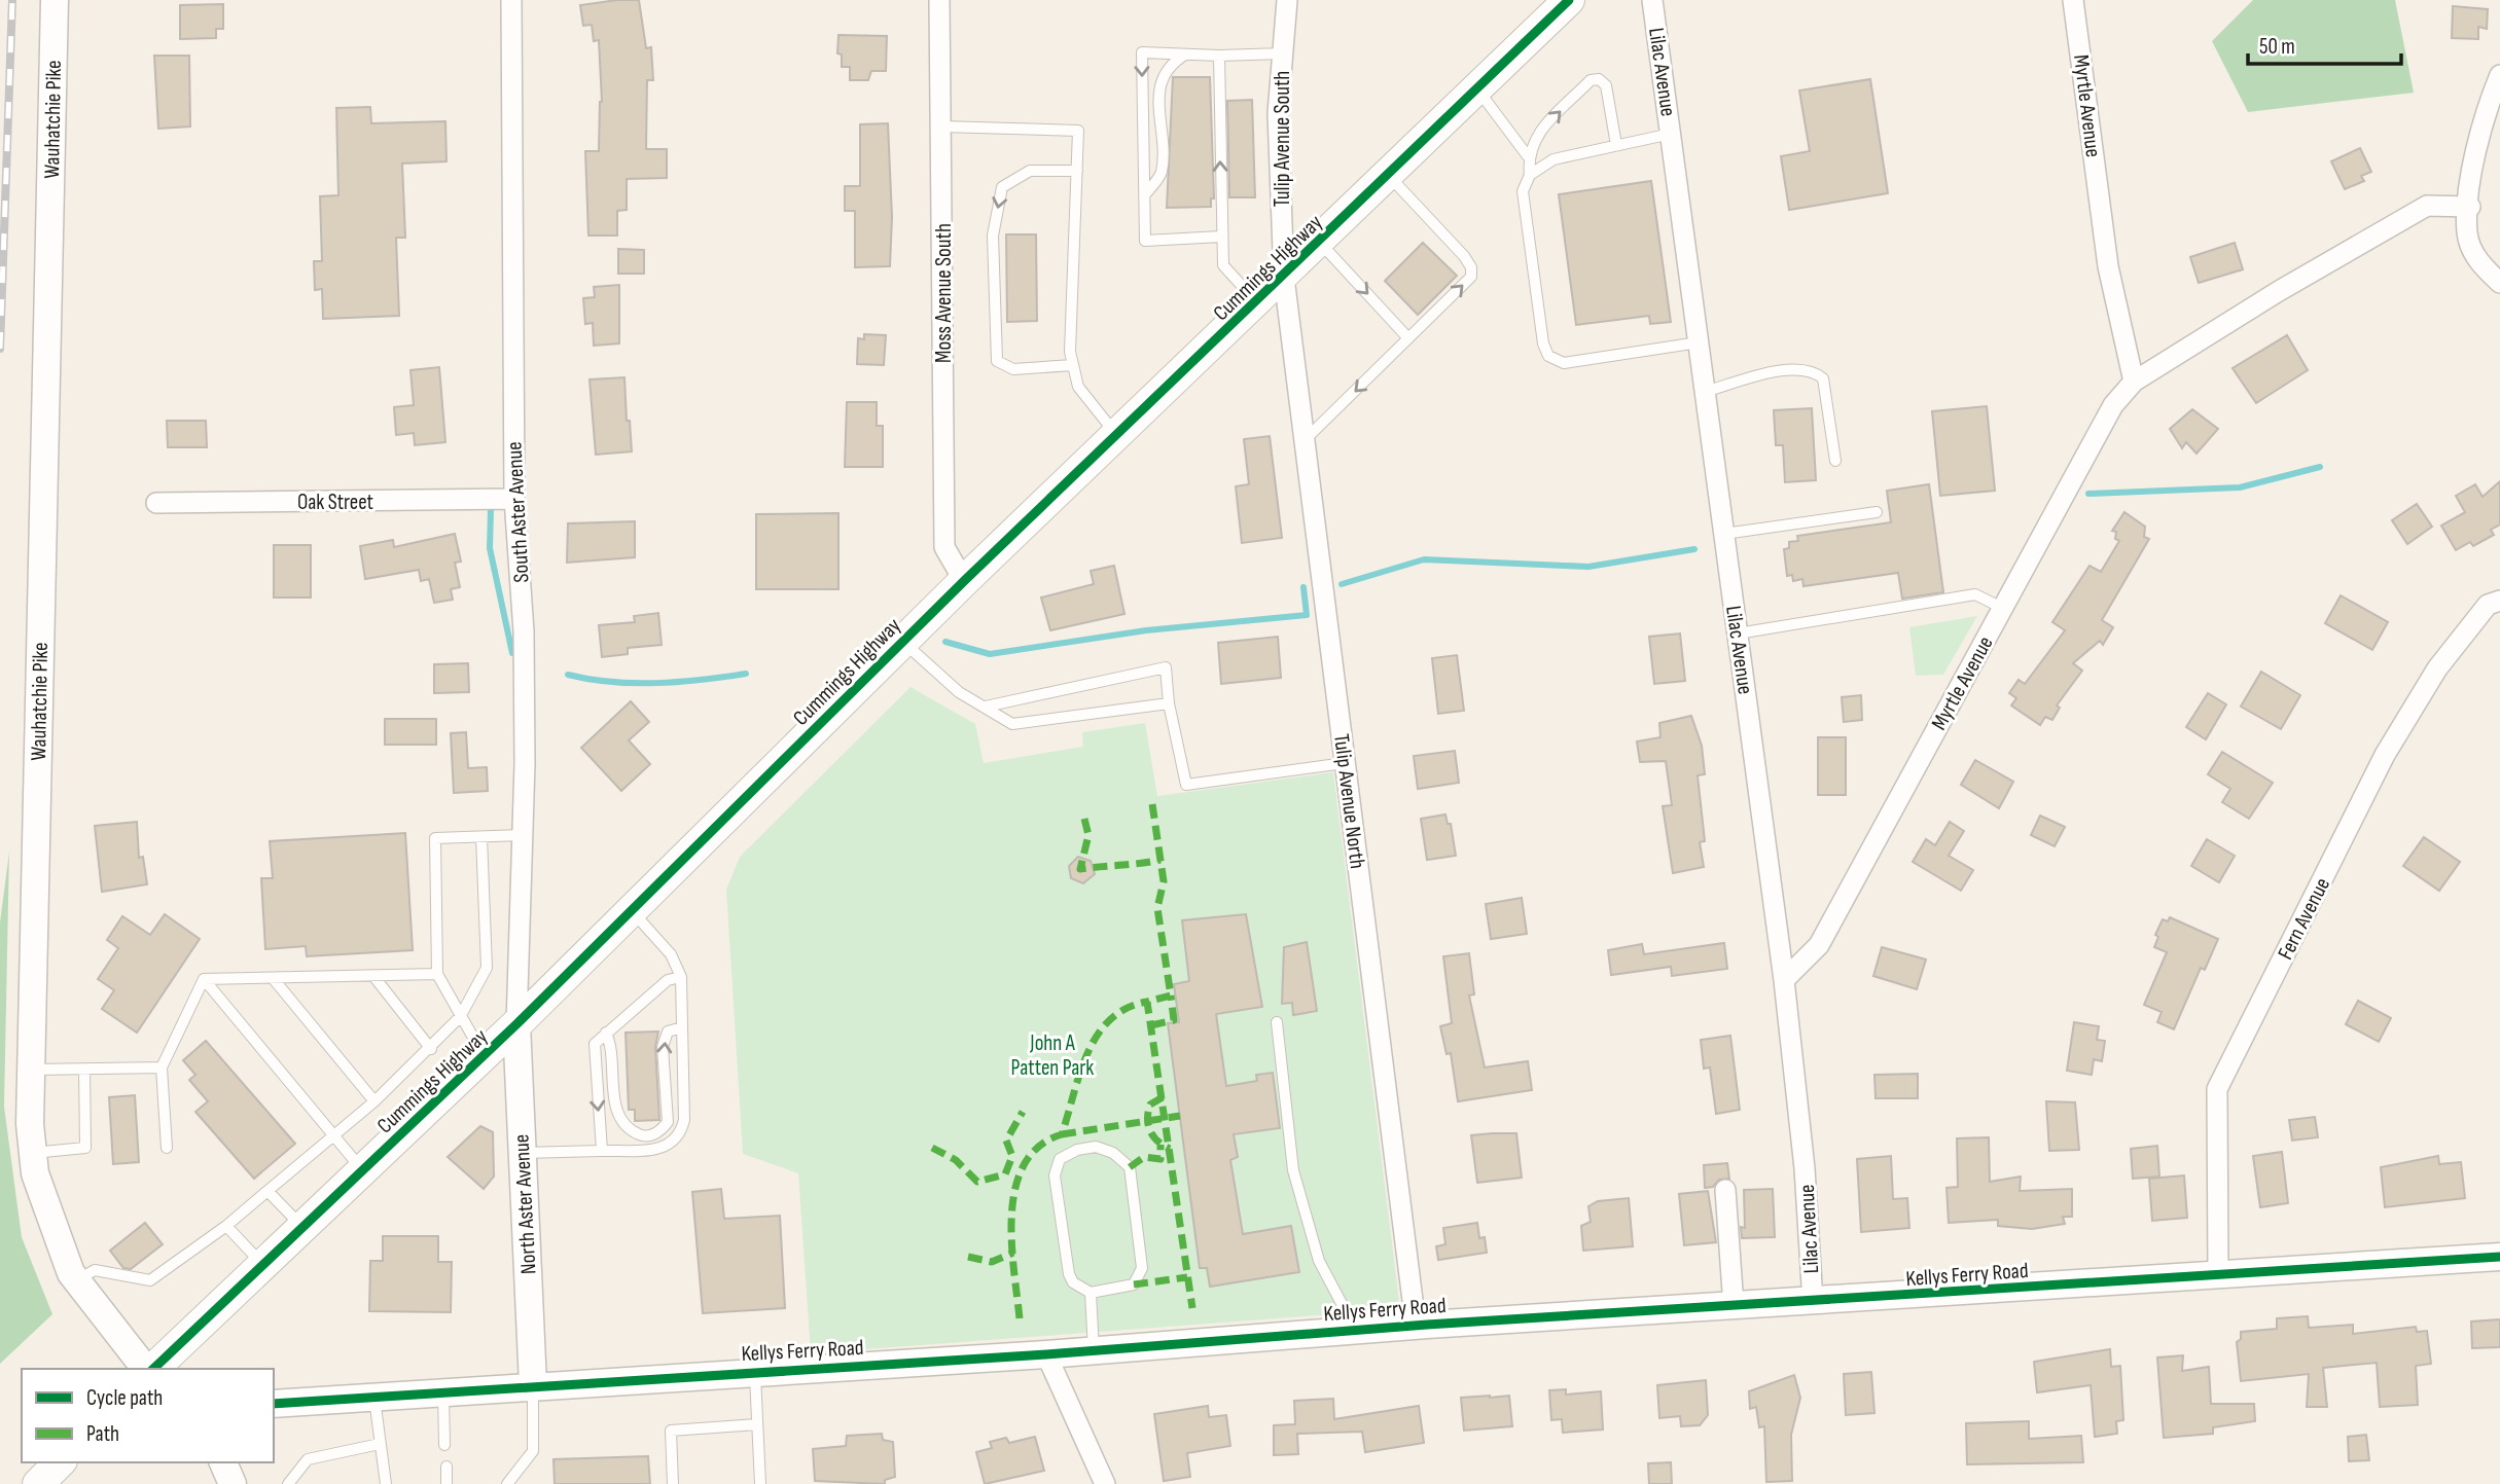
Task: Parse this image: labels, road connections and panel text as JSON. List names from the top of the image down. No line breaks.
{"streets":{"main road":["Cummings Highway"],"street":["Lilac Avenue","Myrtle Avenue","Wauhatchie Pike","Tulip Avenue South","Moss Avenue South","Oak Street","South Aster Avenue","Tulip Avenue North","Fern Avenue","North Aster Avenue","Kellys Ferry Road"]},"crossings":[["Lilac Avenue","Myrtle Avenue"],["Lilac Avenue","Kellys Ferry Road"],["Tulip Avenue South","Cummings Highway"],["Tulip Avenue South","Tulip Avenue North"],["Cummings Highway","Moss Avenue South"],["Cummings Highway","South Aster Avenue"],["Cummings Highway","Tulip Avenue North"],["Cummings Highway","North Aster Avenue"],["Oak Street","South Aster Avenue"],["South Aster Avenue","North Aster Avenue"],["Tulip Avenue North","Kellys Ferry Road"],["Fern Avenue","Kellys Ferry Road"],["North Aster Avenue","Kellys Ferry Road"]],"parks":["John A Patten Park"],"legend":["Cycle path","Path"],"scale_bar":"50 m"}
